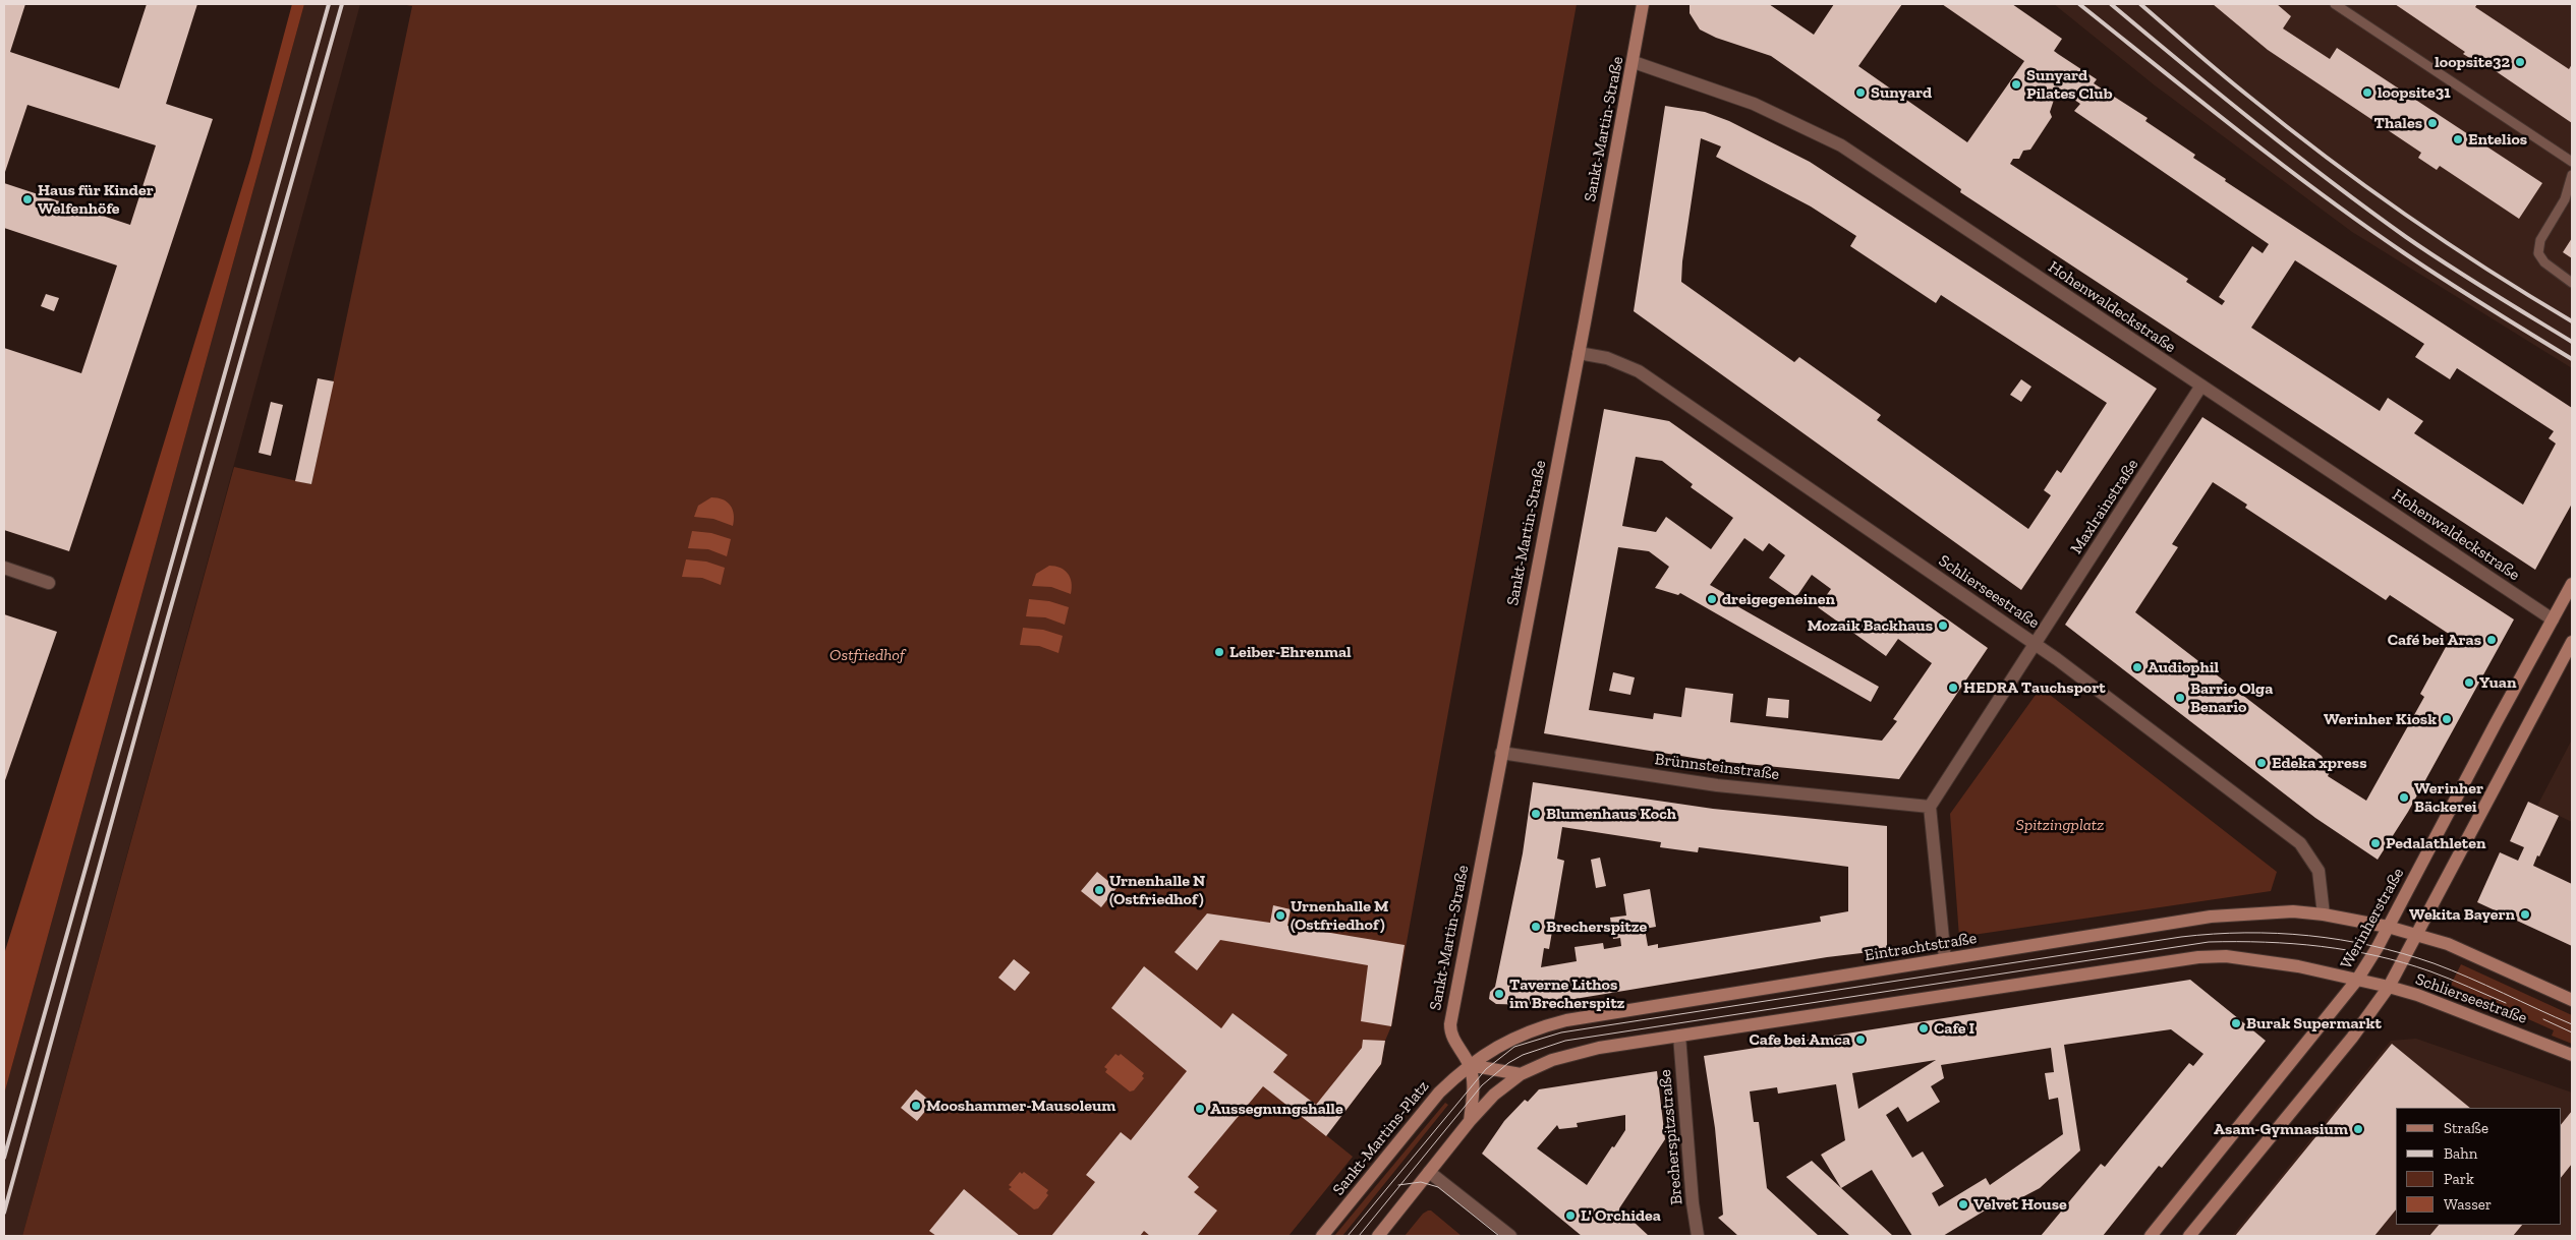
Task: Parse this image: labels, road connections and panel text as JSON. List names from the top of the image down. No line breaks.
{"streets":{"main road":["Sankt-Martin-Straße","Schlierseestraße","Werinherstraße","Eintrachtstraße","Sankt-Martins-Platz"],"street":["Hohenwaldeckstraße","Maxlrainstraße","Brünnsteinstraße","Brecherspitzstraße"]},"crossings":[["Sankt-Martin-Straße","Hohenwaldeckstraße"],["Sankt-Martin-Straße","Schlierseestraße"],["Sankt-Martin-Straße","Brünnsteinstraße"],["Sankt-Martin-Straße","Eintrachtstraße"],["Sankt-Martin-Straße","Sankt-Martins-Platz"],["Hohenwaldeckstraße","Maxlrainstraße"],["Hohenwaldeckstraße","Werinherstraße"],["Maxlrainstraße","Schlierseestraße"],["Schlierseestraße","Werinherstraße"],["Schlierseestraße","Eintrachtstraße"],["Werinherstraße","Eintrachtstraße"],["Eintrachtstraße","Sankt-Martins-Platz"]],"parks":["Ostfriedhof","Spitzingplatz"],"places":["loopsite32","Sunyard Pilates Club","Sunyard","loopsite31","Thales","Entelios","Haus für Kinder Welfenhöfe","dreigegeneinen","Mozaik Backhaus","Café bei Aras","Leiber-Ehrenmal","Audiophil","Yuan","HEDRA Tauchsport","Barrio Olga Benario","Werinher Kiosk","Edeka xpress","Werinher Bäckerei","Blumenhaus Koch","Pedalathleten","Urnenhalle N (Ostfriedhof)","Wekita Bayern","Urnenhalle M (Ostfriedhof)","Brecherspitze","Taverne Lithos im Brecherspitz","Burak Supermarkt","Cafe I","Cafe bei Amca","Mooshammer-Mausoleum","Aussegnungshalle","Asam-Gymnasium","Velvet House","L' Orchidea"],"legend":["Straße","Bahn","Park","Wasser"]}
